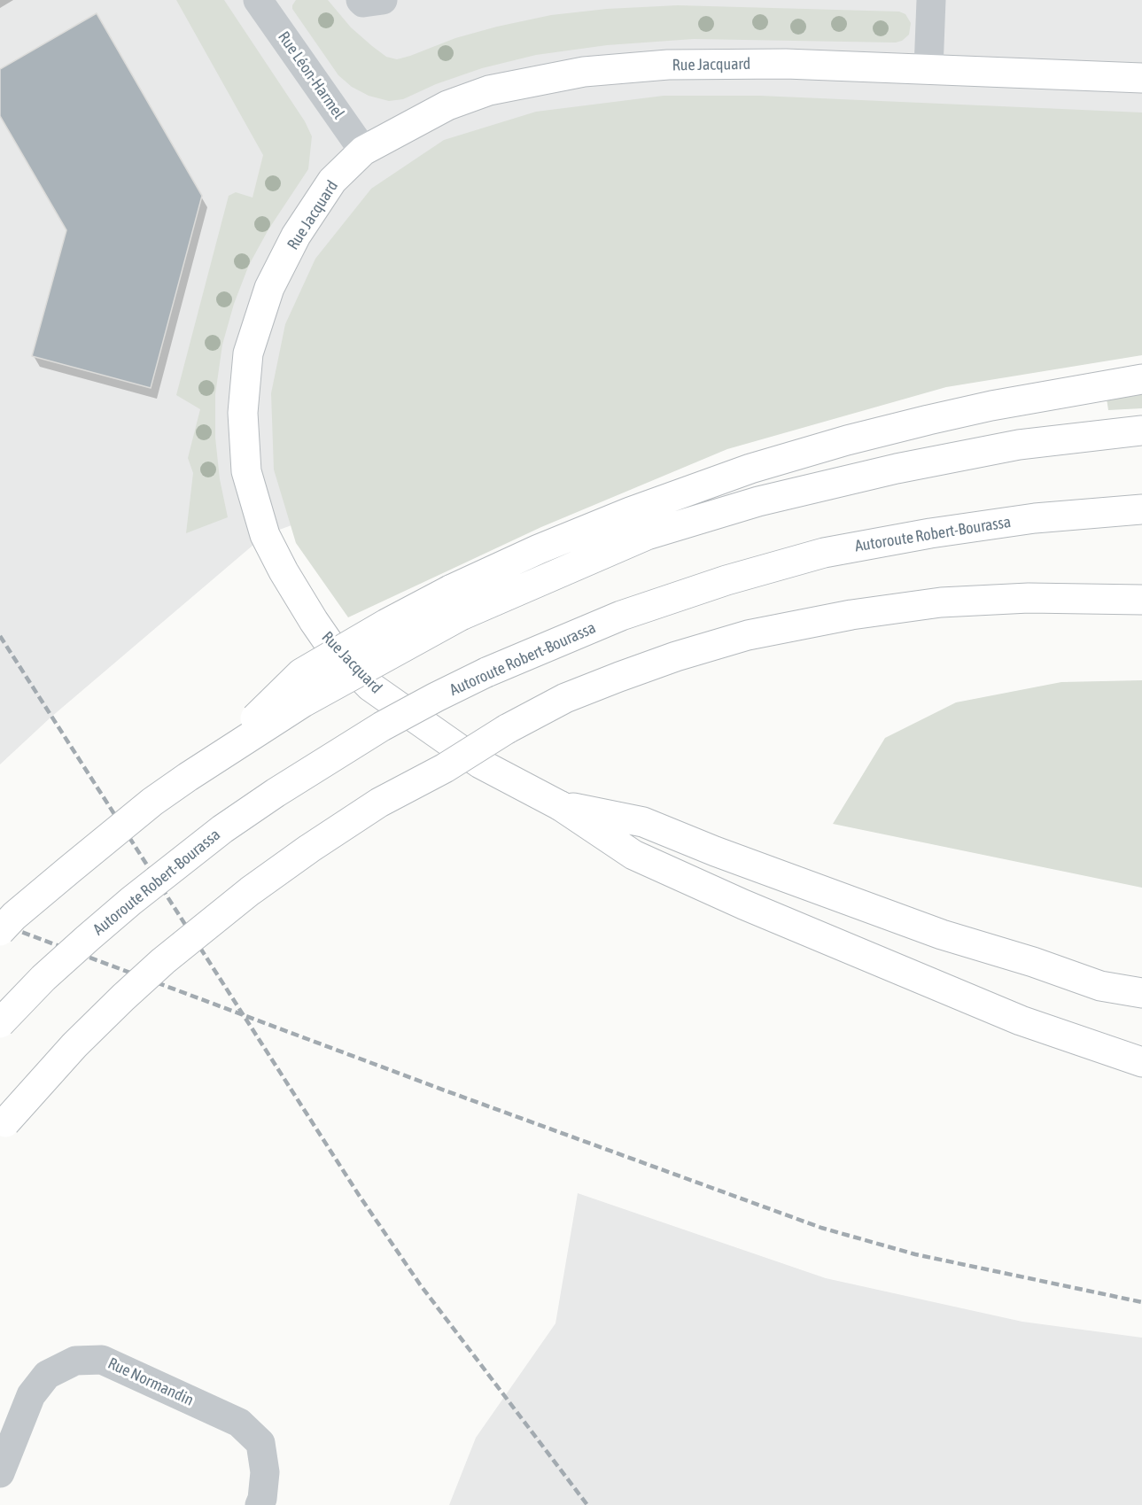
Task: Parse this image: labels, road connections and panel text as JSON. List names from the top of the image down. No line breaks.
{"streets":{"main road":["Rue Jacquard","Autoroute Robert-Bourassa"],"street":["Rue Léon-Harmel","Rue Normandin"]},"crossings":[["Rue Jacquard","Rue Léon-Harmel"]]}
